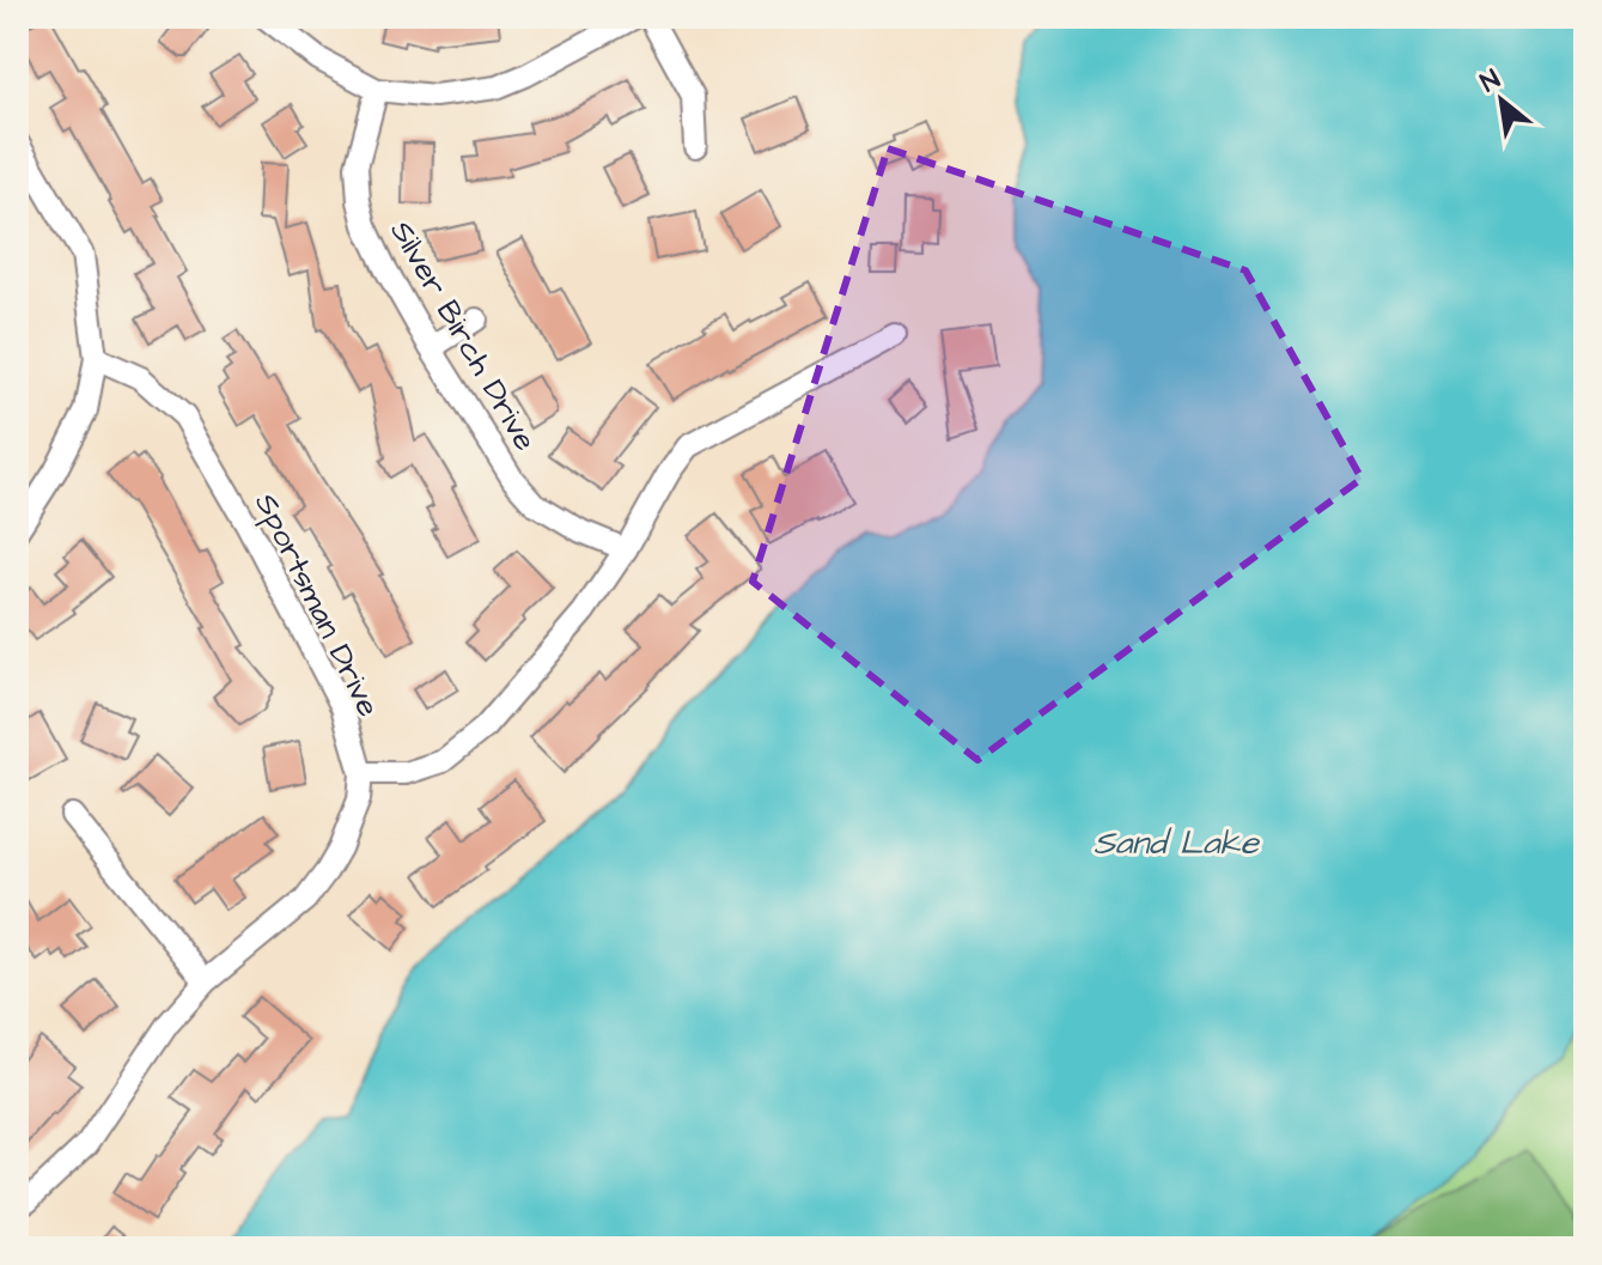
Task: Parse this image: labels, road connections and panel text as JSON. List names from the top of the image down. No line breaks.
{"streets":{"street":["Silver Birch Drive","Sportsman Drive"]},"water":["Sand Lake"],"north":"top left"}
